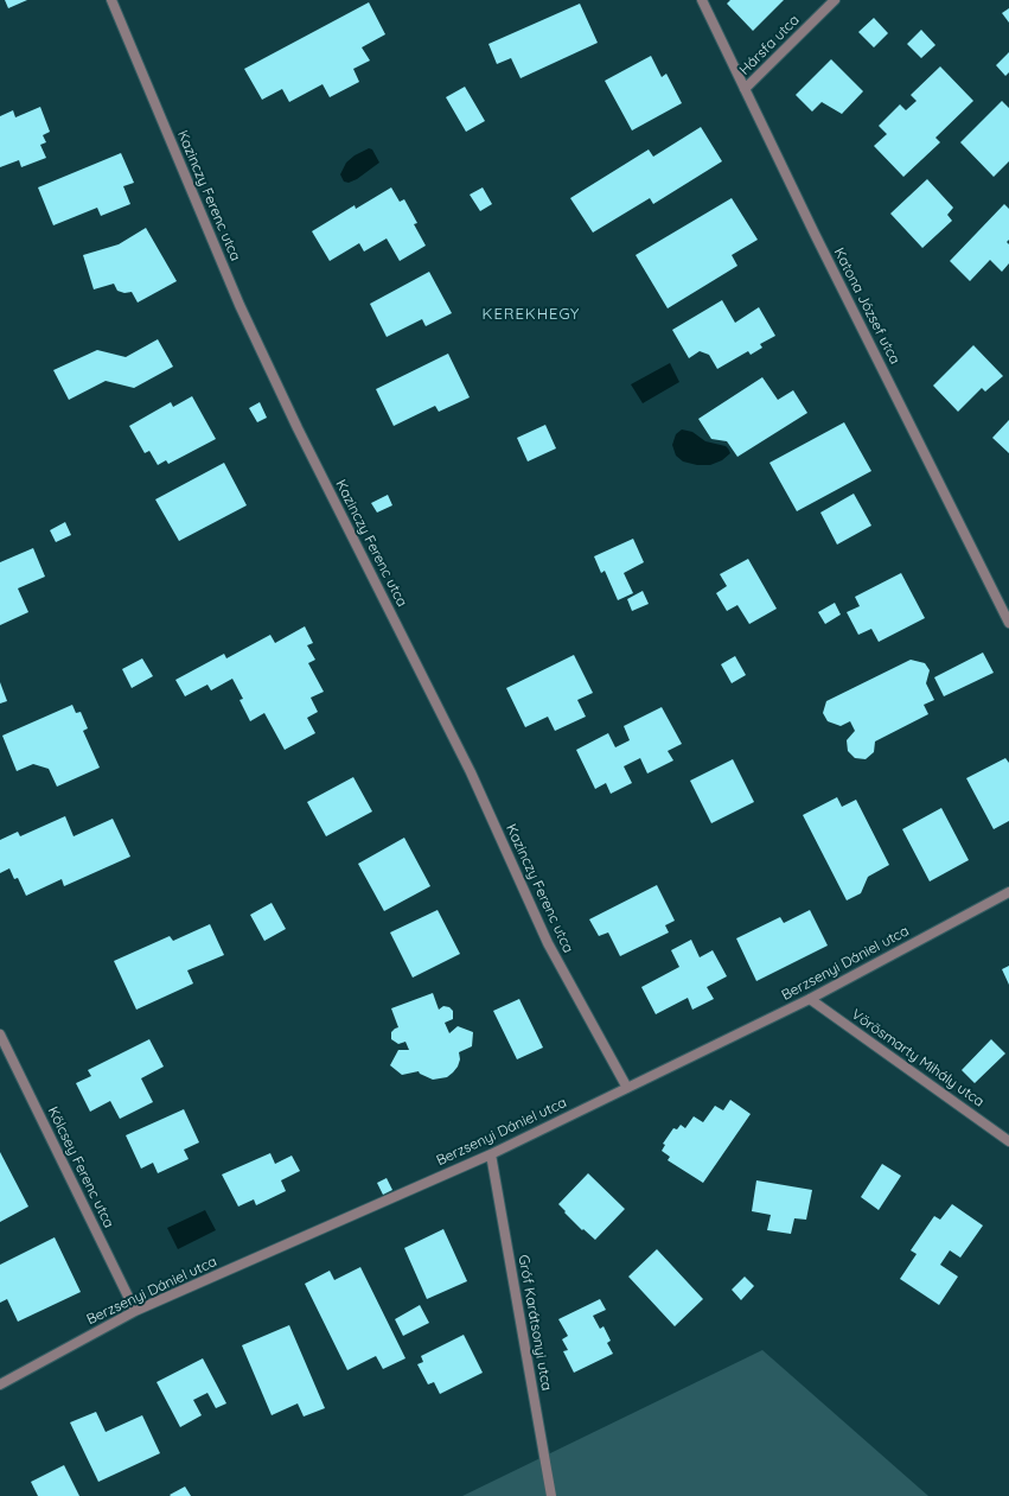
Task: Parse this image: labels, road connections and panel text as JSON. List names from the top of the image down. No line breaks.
{"streets":{"street":["Hársfa utca","Kazinczy Ferenc utca","Katona József utca","Berzsenyi Dániel utca","Vörösmarty Mihály utca","Kölcsey Ferenc utca","Gróf Karátsonyi utca"]},"crossings":[["Hársfa utca","Katona József utca"],["Kazinczy Ferenc utca","Berzsenyi Dániel utca"],["Berzsenyi Dániel utca","Vörösmarty Mihály utca"],["Berzsenyi Dániel utca","Kölcsey Ferenc utca"],["Berzsenyi Dániel utca","Gróf Karátsonyi utca"]],"districts":["KEREKHEGY"]}
